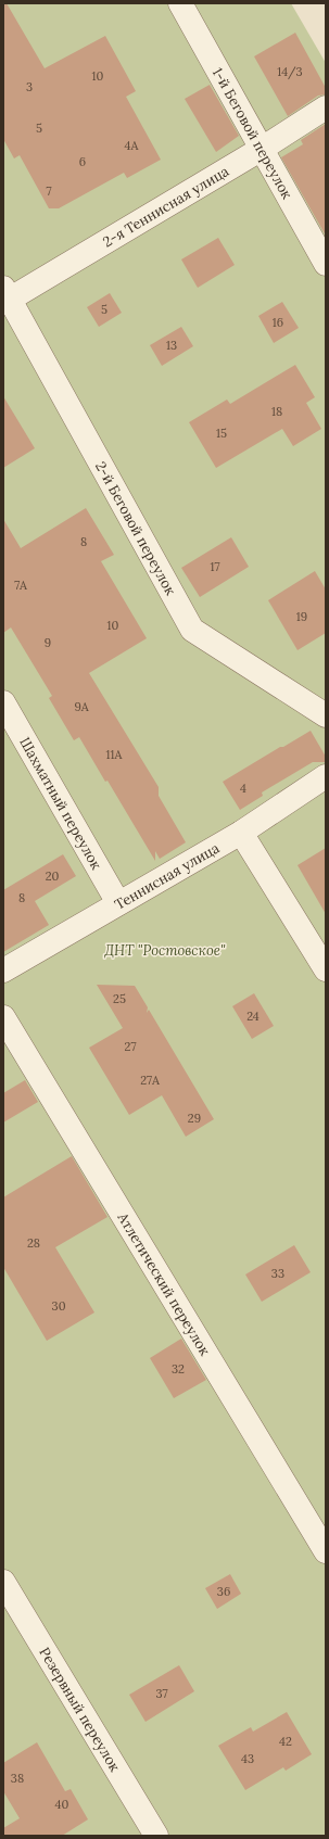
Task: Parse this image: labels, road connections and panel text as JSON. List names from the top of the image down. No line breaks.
{"streets":{"street":["1-й Беговой переулок","2-я Теннисная улица","2-й Беговой переулок","Шахматный переулок","Теннисная улица","Атлетический переулок","Резервный переулок"]},"crossings":[["1-й Беговой переулок","2-я Теннисная улица"],["2-я Теннисная улица","2-й Беговой переулок"],["Шахматный переулок","Теннисная улица"]],"parks":["ДНТ \"Ростовское\""],"house_numbers":["14/3","10","3","5","4А","6","7","5","16","13","18","15","8","17","7А","19","10","9","9А","11А","4","20","8","25","24","27","27А","29","28","33","30","32","36","37","42","43","38","40"]}
